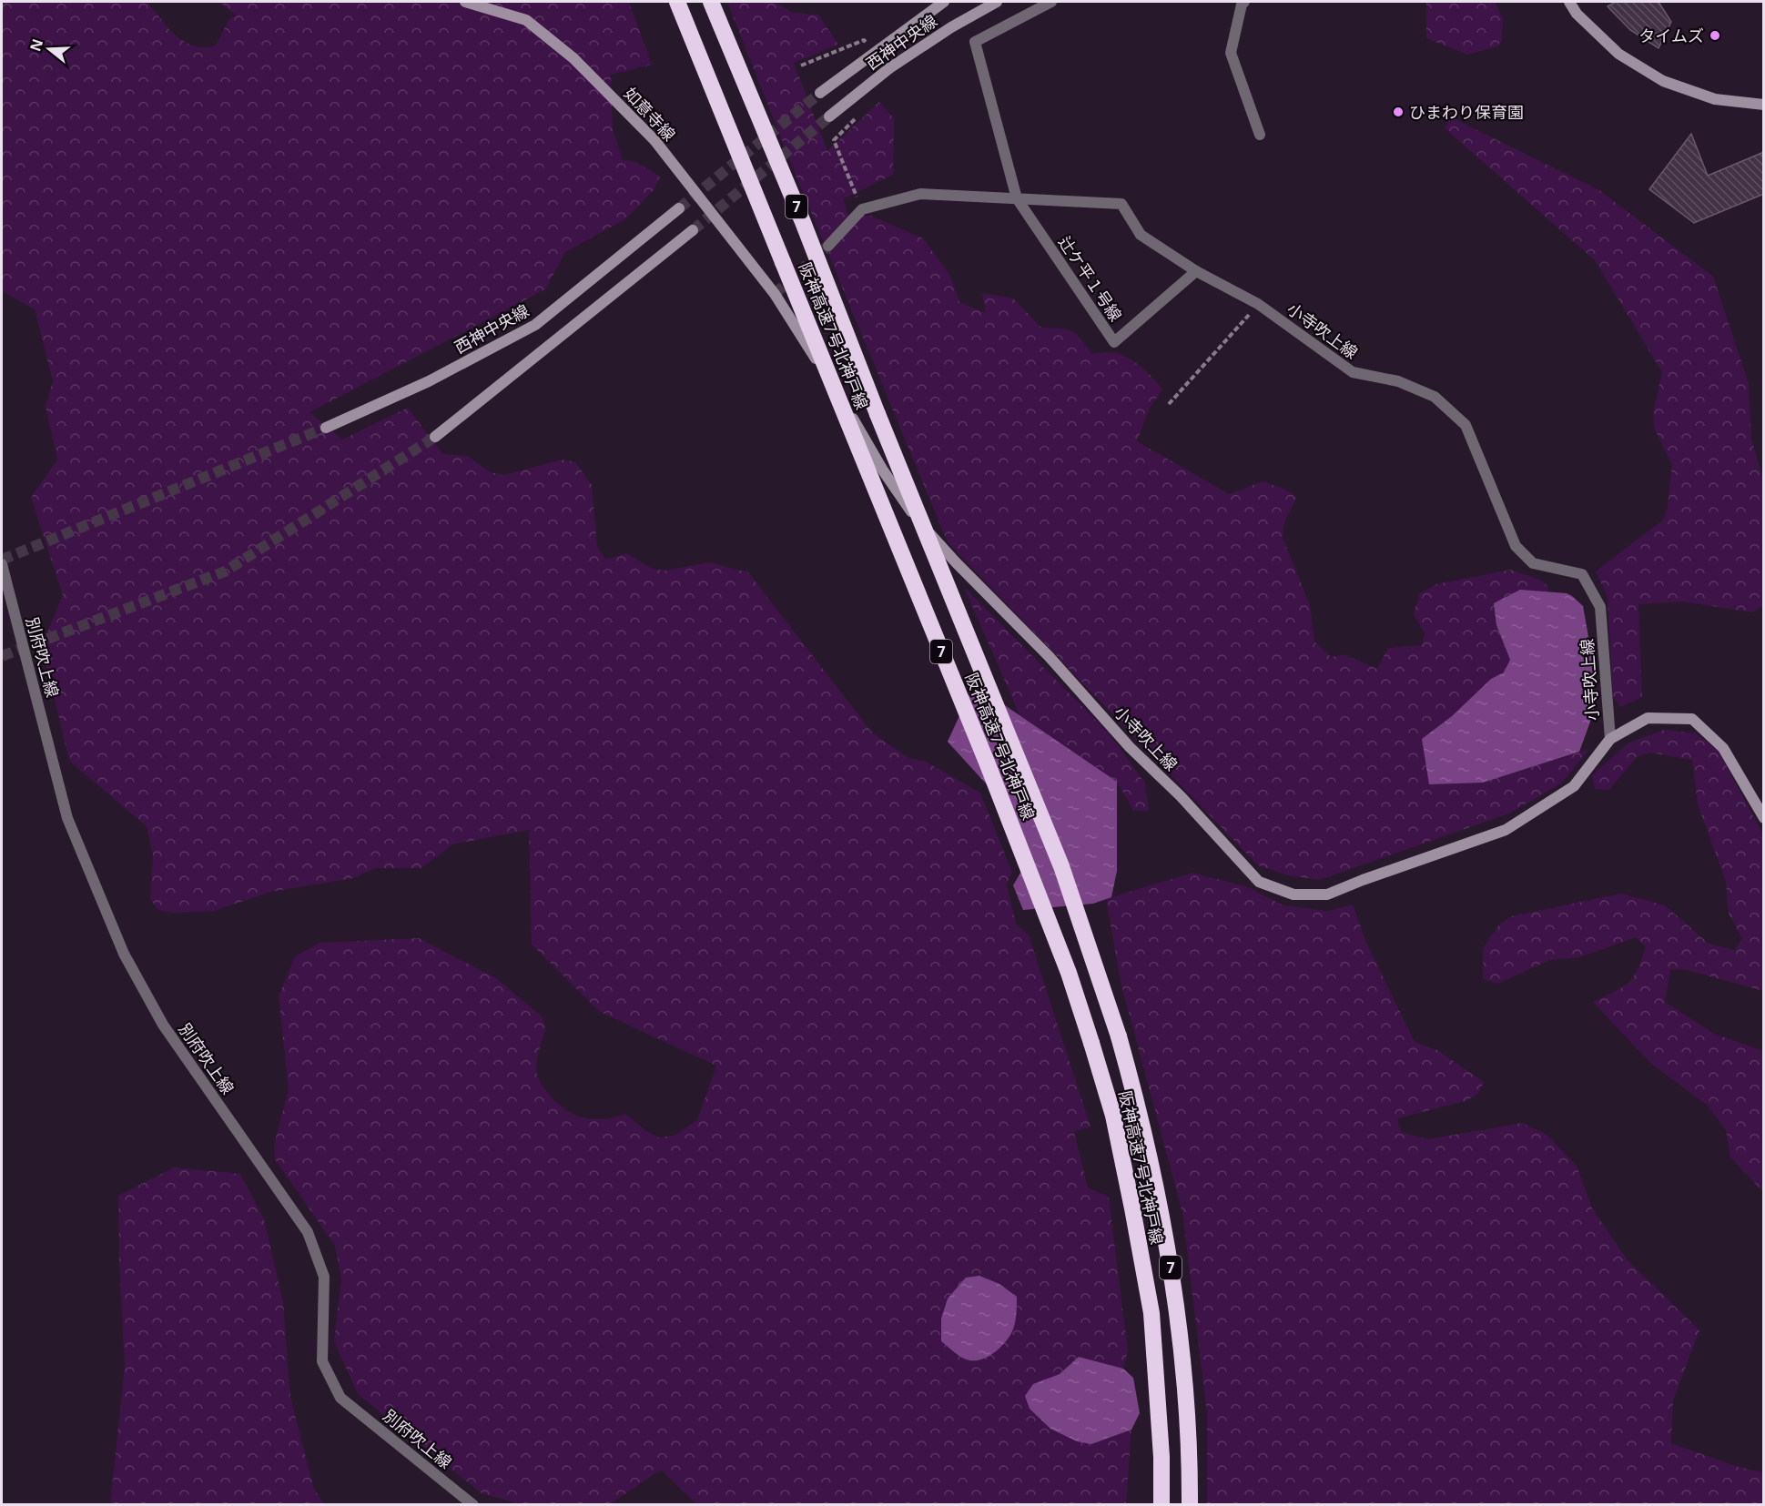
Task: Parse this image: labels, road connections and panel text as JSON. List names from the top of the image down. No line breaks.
{"streets":{"highway":["7","阪神高速7号北神戸線"],"street":["西神中央線","如意寺線","辻ケ平１号線","小寺吹上線","別府吹上線"]},"crossings":[["如意寺線","小寺吹上線"],["辻ケ平１号線","小寺吹上線"]],"places":["タイムズ","ひまわり保育園"],"north":"left"}
